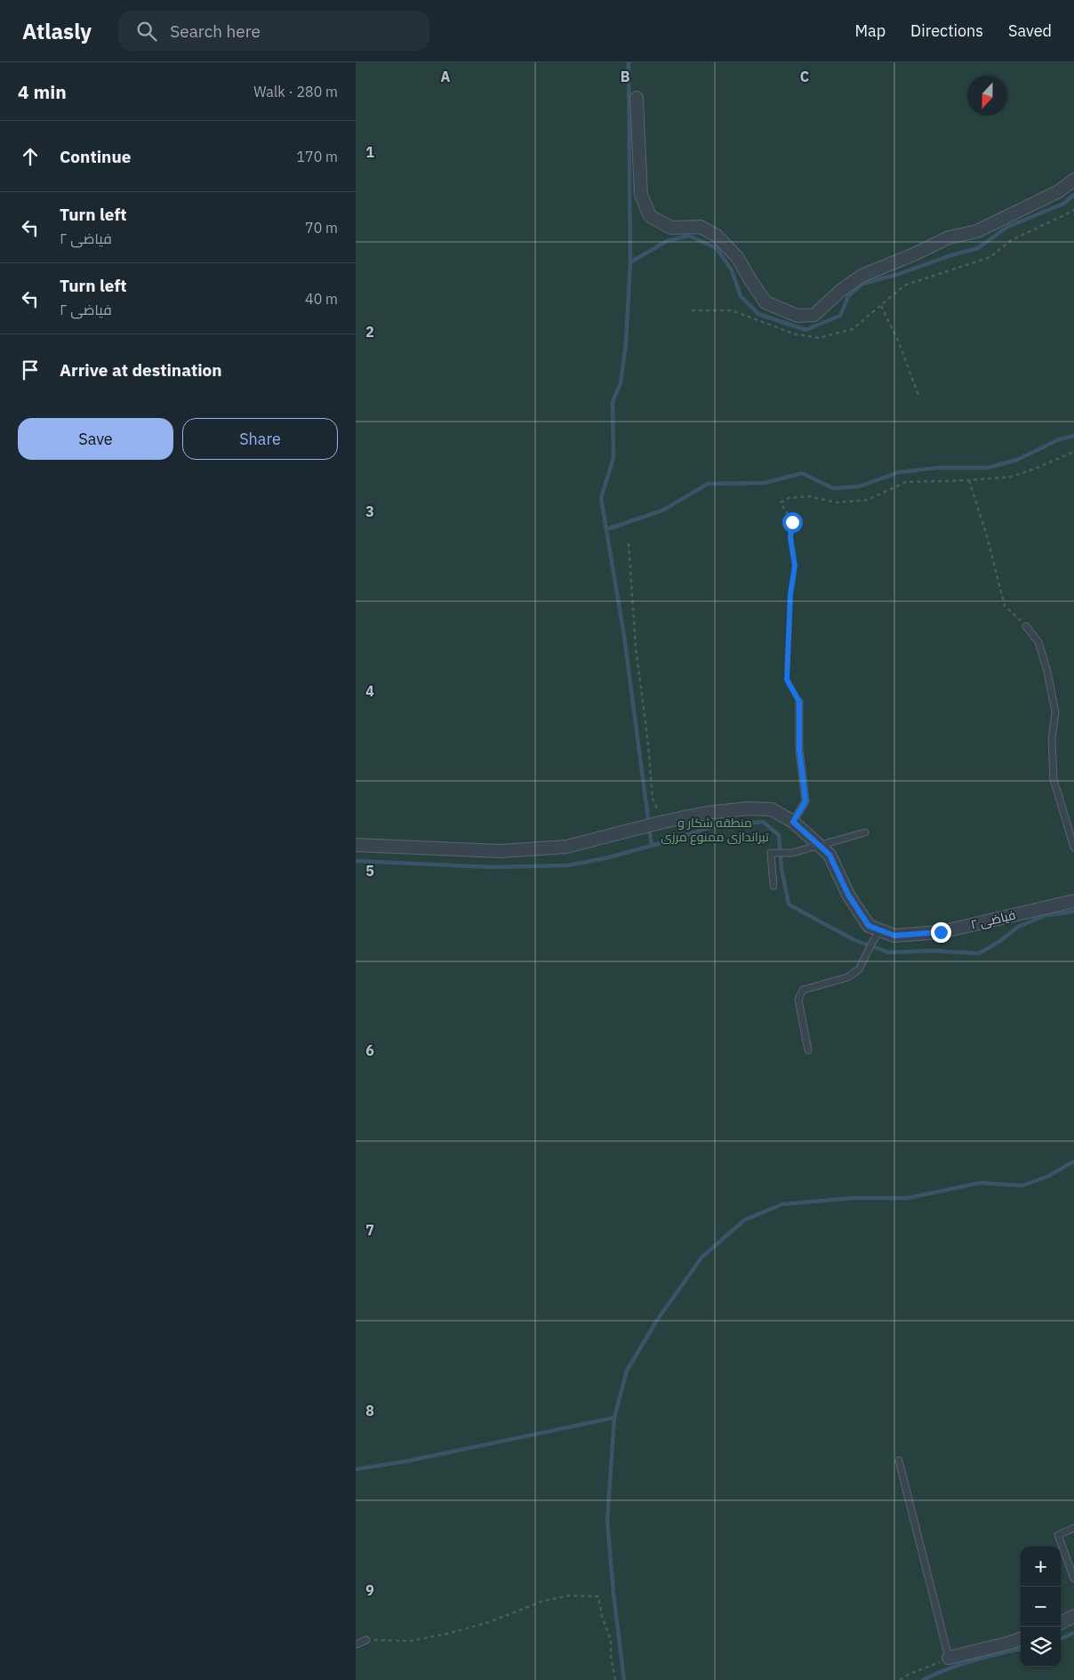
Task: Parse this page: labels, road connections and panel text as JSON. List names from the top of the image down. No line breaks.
{"streets":{"street":["فیاضی ۲"]},"parks":["منطقه شکار و تیراندازی ممنوع مرزی"],"north":"bottom","page":{"header":"Atlasly","search":"Search here","nav":["Map","Directions","Saved"],"heading":["4 min","Walk · 280 m"],"list":[["Continue","170 m"],["Turn left","فیاضی ۲","70 m"],["Turn left","فیاضی ۲","40 m"],"Arrive at destination"],"buttons":["Save","Share"],"map_buttons":["+","−"]},"grid":{"columns":["A","B","C"],"rows":["1","2","3","4","5","6","7","8","9"]}}
